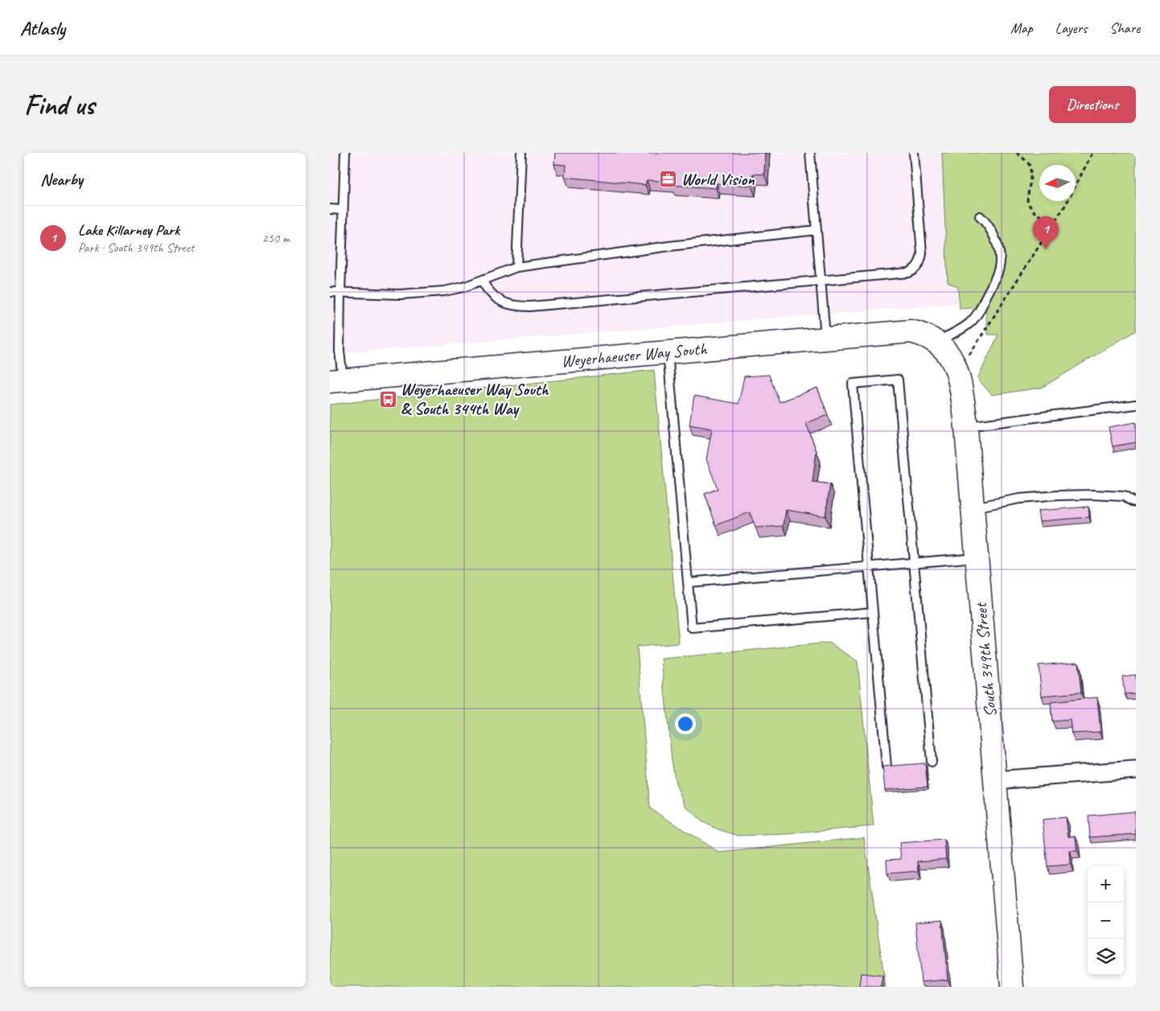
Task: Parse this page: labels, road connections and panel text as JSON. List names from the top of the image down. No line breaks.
{"streets":{"street":["Weyerhaeuser Way South","South 349th Street"]},"crossings":[["Weyerhaeuser Way South","South 349th Street"]],"places":{"office":["World Vision"],"bus stop":["Weyerhaeuser Way South & South 344th Way"]},"north":"left","page":{"header":"Atlasly","nav":["Map","Layers","Share"],"buttons":"Directions","title":"Find us","heading":"Nearby","list":[{"mark":"1","name":"Lake Killarney Park","note":"Park · South 349th Street","value":"250 m"}],"pins":"1","map_buttons":["+","−"]}}
